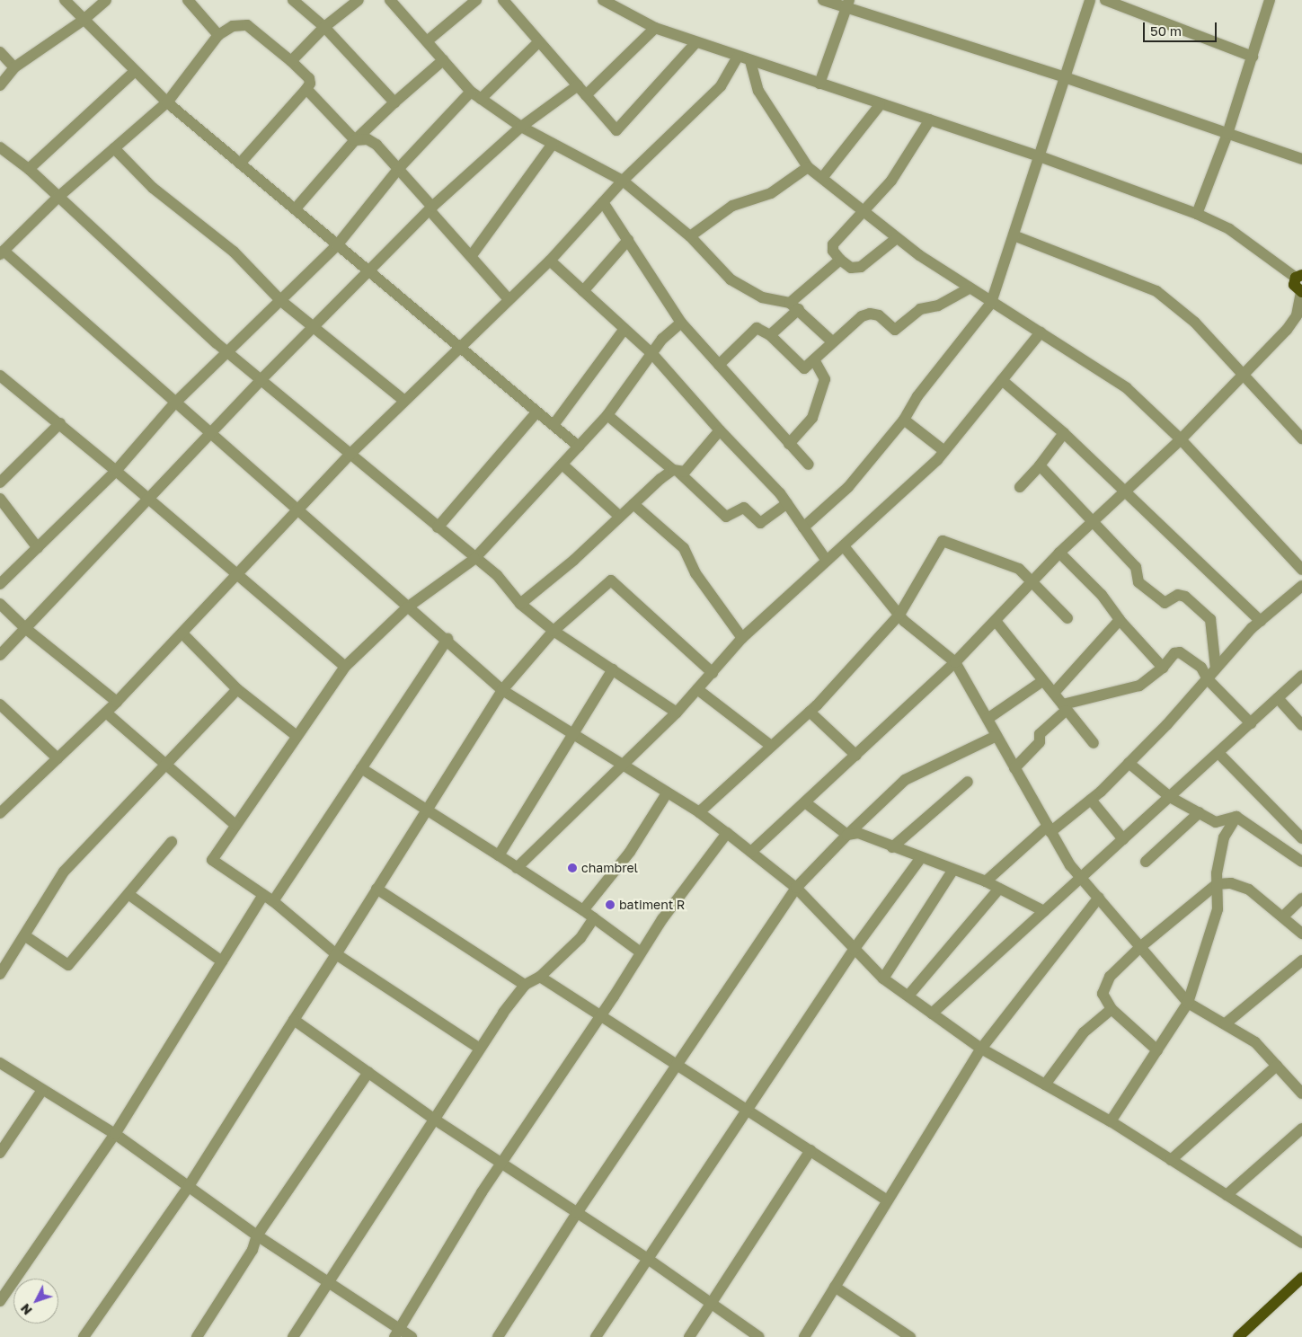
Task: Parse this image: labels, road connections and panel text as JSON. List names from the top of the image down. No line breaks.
{"places":["chambrel","batiment R"],"scale_bar":"50 m","north":"bottom left"}
